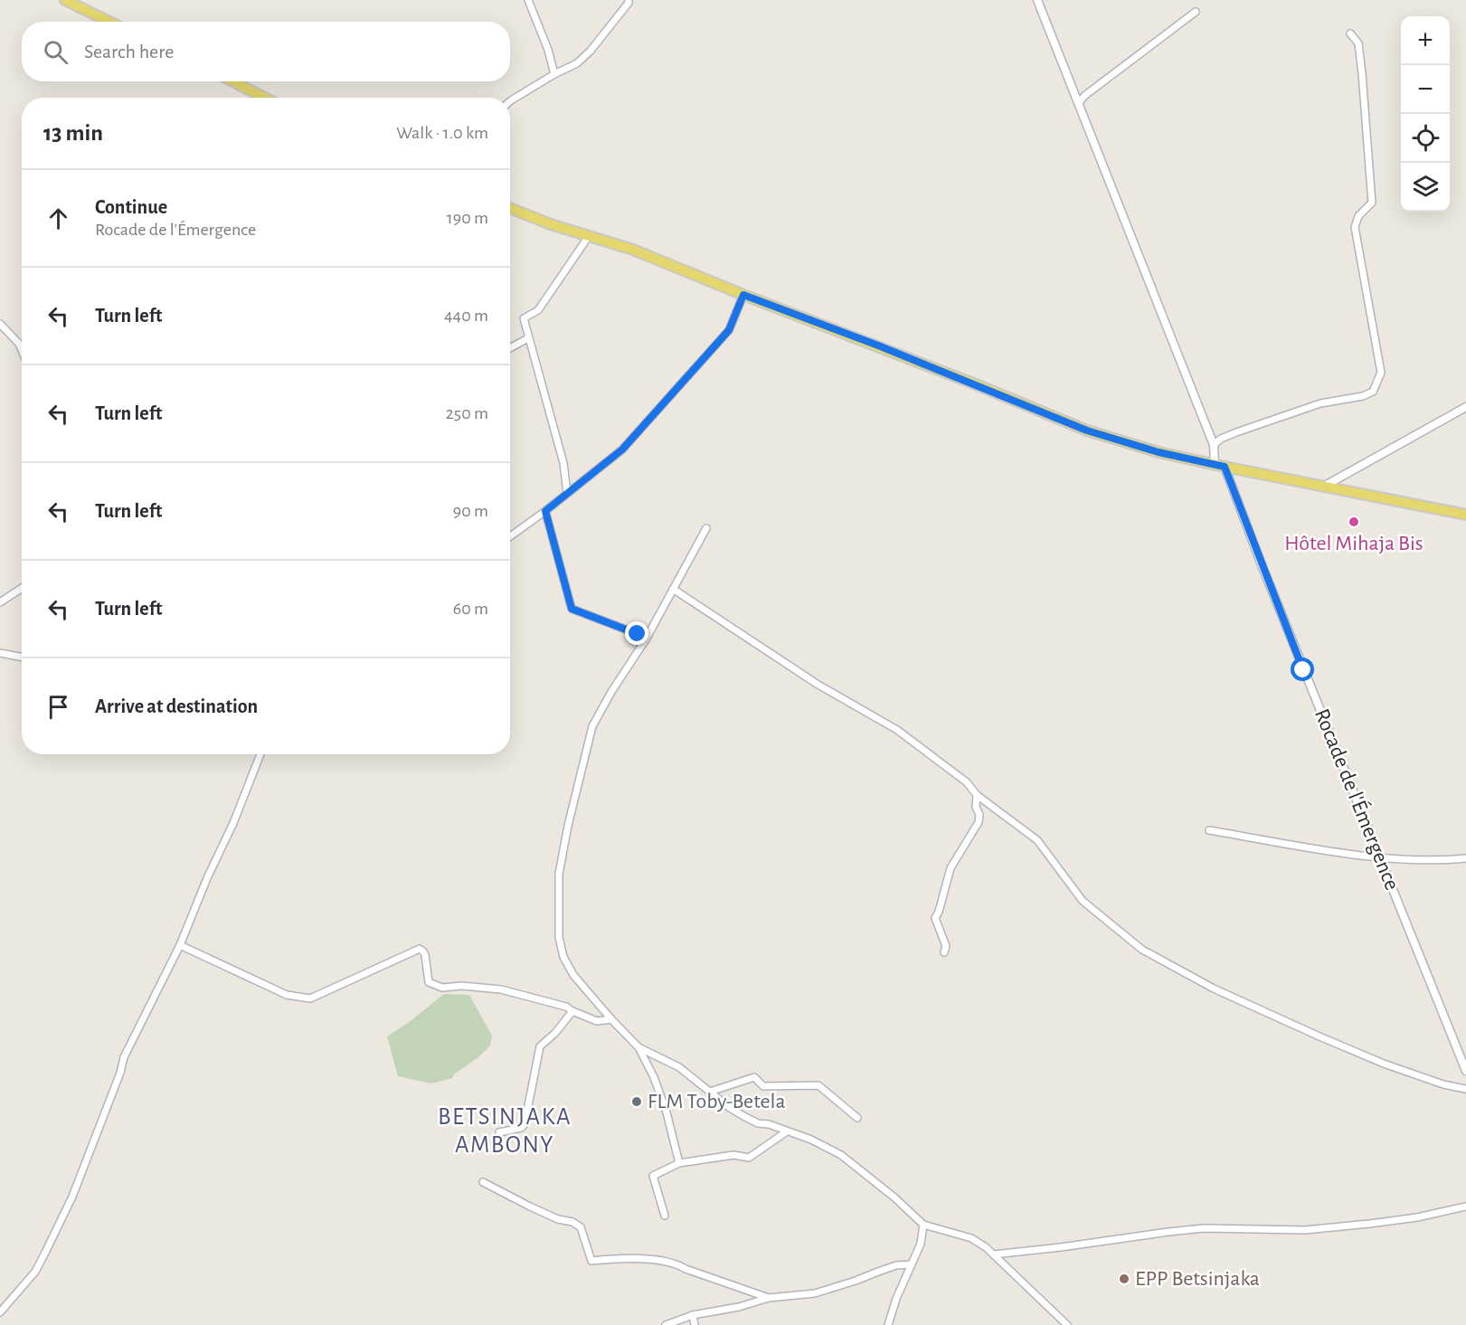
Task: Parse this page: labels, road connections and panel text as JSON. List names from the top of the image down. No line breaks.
{"streets":{"street":["Rocade de l'Émergence"]},"districts":["BETSINJAKA AMBONY"],"places":["Hôtel Mihaja Bis","FLM Toby-Betela","EPP Betsinjaka"],"page":{"map_buttons":["+","−"],"search":"Search here","heading":["13 min","Walk · 1.0 km"],"list":[["Continue","Rocade de l'Émergence","190 m"],["Turn left","440 m"],["Turn left","250 m"],["Turn left","90 m"],["Turn left","60 m"],"Arrive at destination"]}}
